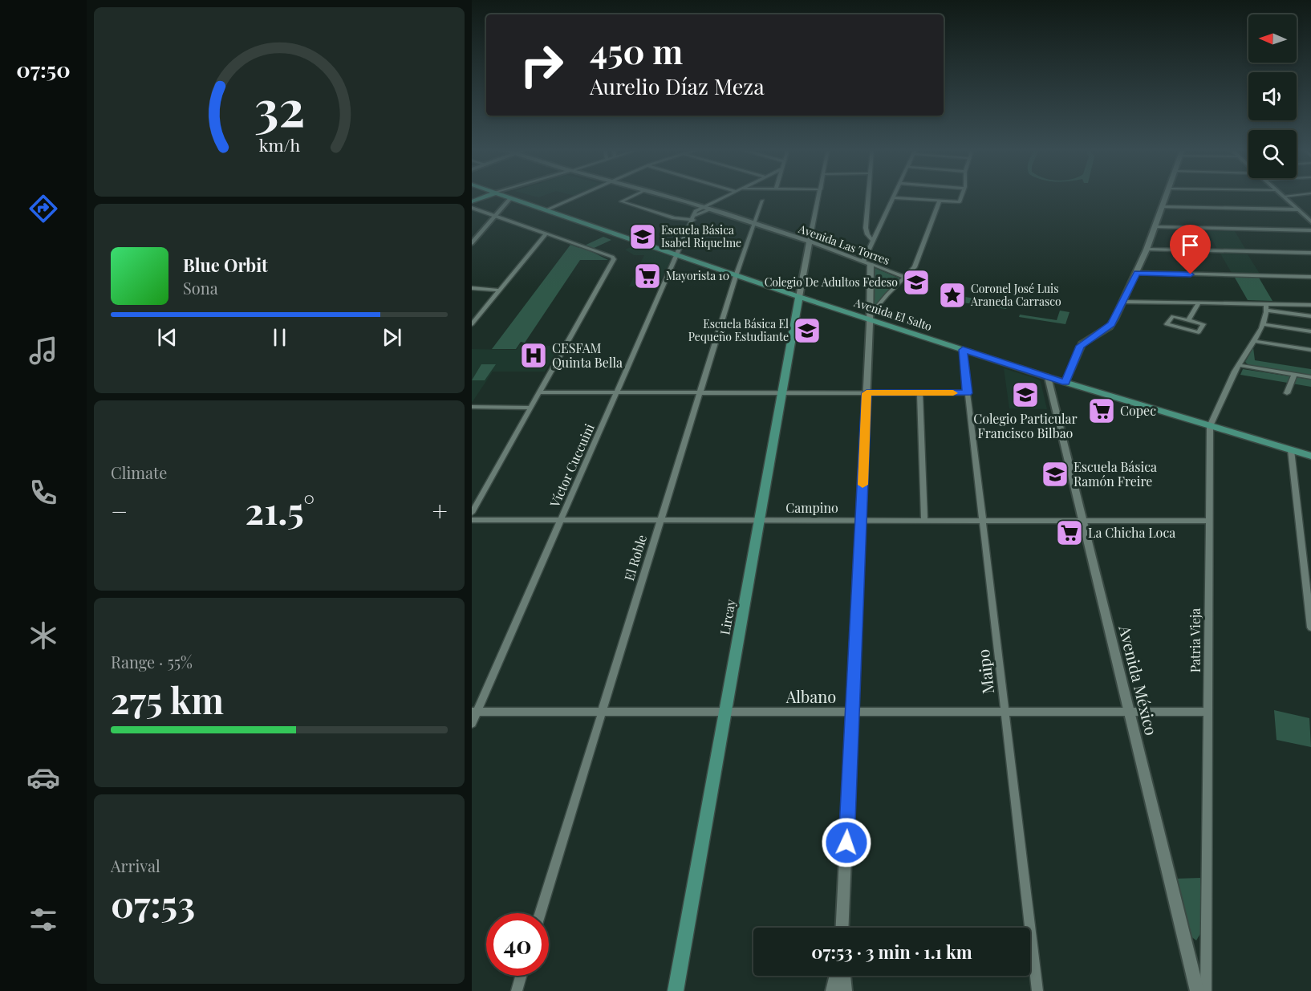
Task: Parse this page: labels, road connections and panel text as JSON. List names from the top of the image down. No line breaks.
{"streets":{"main road":["Avenida El Salto","Lircay"],"street":["Avenida Las Torres","Víctor Cuccuini","Campino","El Roble","Patria Vieja","Maipo","Avenida México","Albano"]},"crossings":[["Avenida Las Torres","Víctor Cuccuini"],["Avenida Las Torres","El Roble"],["Avenida Las Torres","Lircay"],["Avenida El Salto","Víctor Cuccuini"],["Avenida El Salto","El Roble"],["Avenida El Salto","Lircay"],["Avenida El Salto","Patria Vieja"],["Avenida El Salto","Maipo"],["Avenida El Salto","Avenida México"],["Víctor Cuccuini","Campino"],["Víctor Cuccuini","Albano"],["Campino","El Roble"],["Campino","Lircay"],["Campino","Patria Vieja"],["Campino","Maipo"],["Campino","Avenida México"],["El Roble","Albano"],["Lircay","Albano"],["Patria Vieja","Albano"],["Maipo","Albano"],["Avenida México","Albano"]],"places":{"school or university":["Escuela Básica Isabel Riquelme","Colegio De Adultos Fedeso","Escuela Básica El Pequeño Estudiante","Colegio Particular Francisco Bilbao","Escuela Básica Ramón Freire"],"supermarket":["Mayorista 10","Copec","La Chicha Loca"],"place":["Coronel José Luis Araneda Carrasco"],"hospital":["CESFAM Quinta Bella"]},"north":"left","page":{"tabs":"07:50","turn":["450 m","Aurelio Díaz Meza"],"song":["Blue Orbit","Sona"],"tile":["Climate",["Range · 55%","275 km"],["Arrival","07:53"]],"heat":["−","21.5°","+"],"limit":"40","trip":"07:53 · 3 min · 1.1 km","gauge":["32","km/h"]}}
